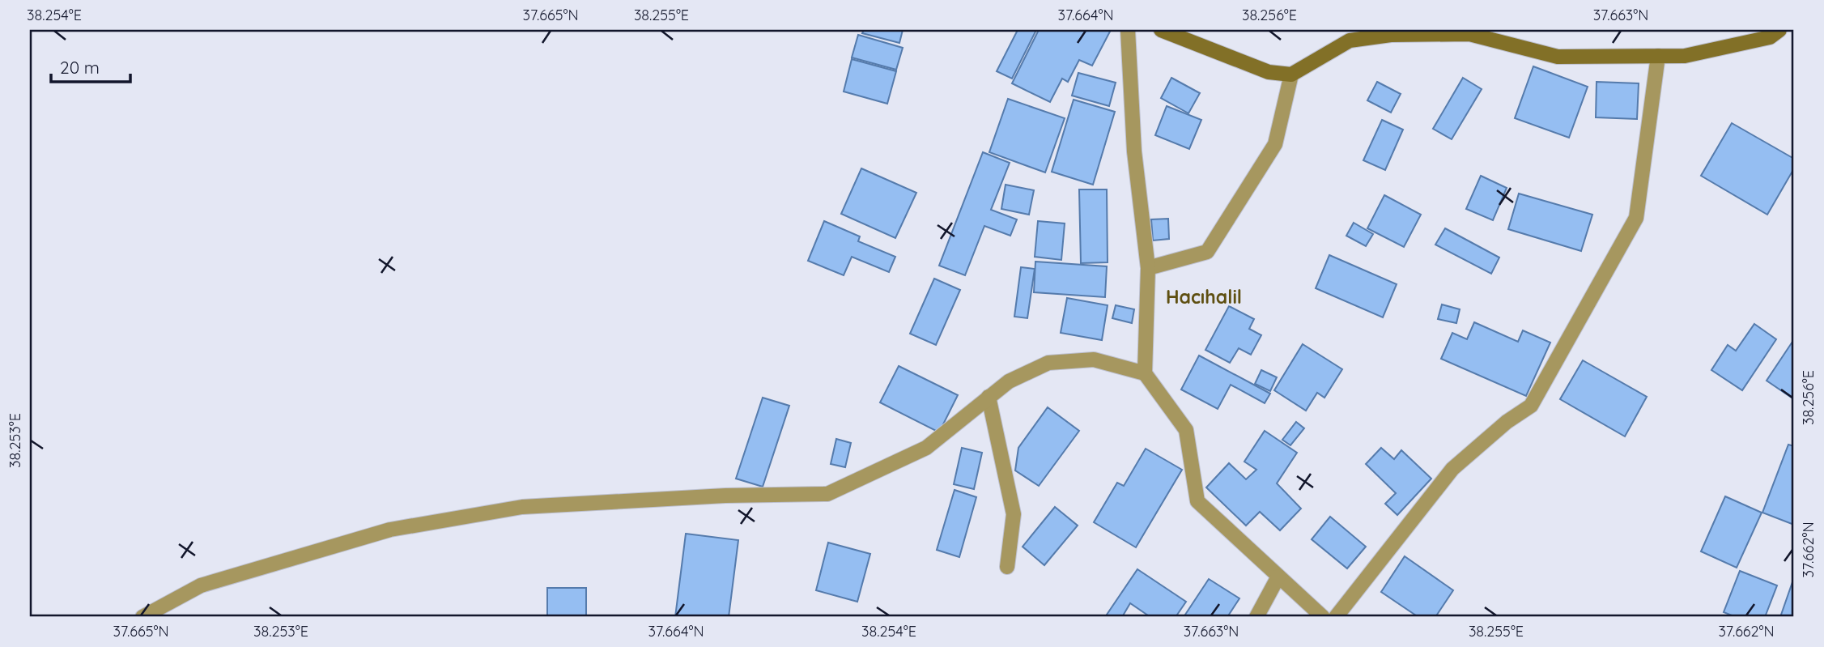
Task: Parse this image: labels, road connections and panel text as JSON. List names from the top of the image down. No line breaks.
{"districts":["Hacıhalil"],"scale_bar":"20 m","coordinates":["38.254°E","37.665°N","38.255°E","37.664°N","38.256°E","37.663°N","38.253°E","37.662°N"]}
